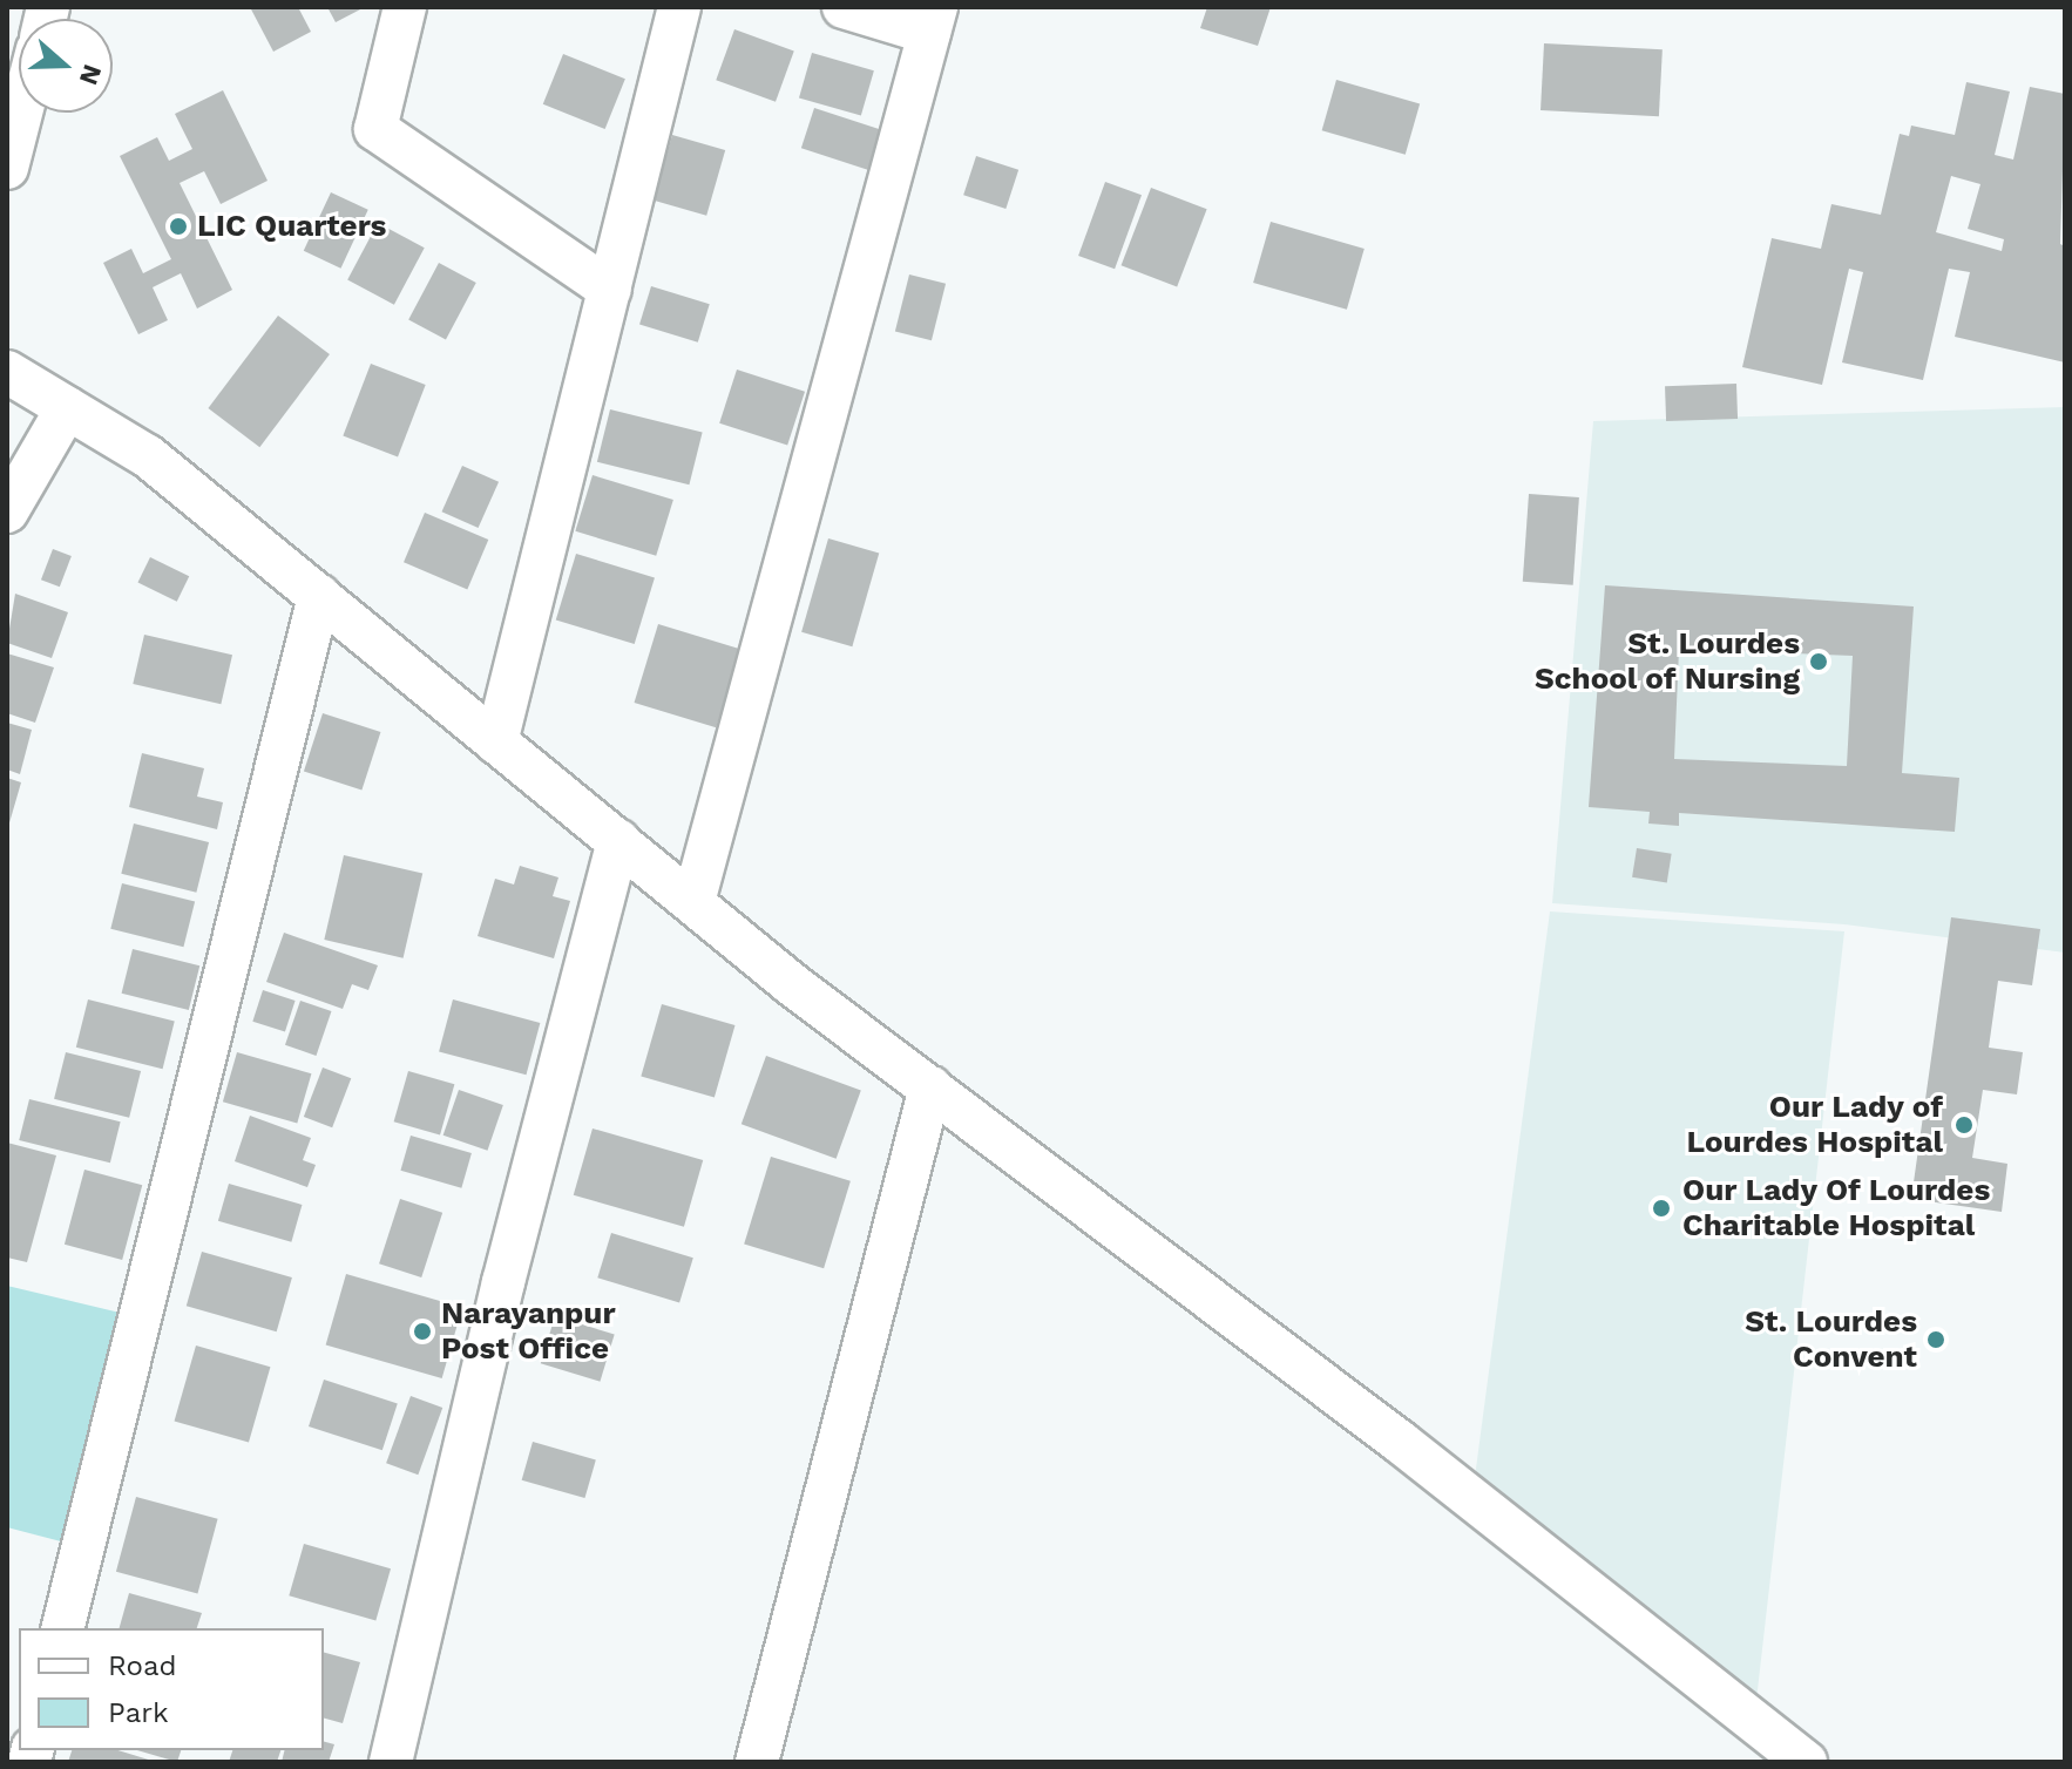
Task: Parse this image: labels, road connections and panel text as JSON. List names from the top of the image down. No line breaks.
{"places":["LIC Quarters","St. Lourdes School of Nursing","Our Lady of Lourdes Hospital","Our Lady Of Lourdes Charitable Hospital","Narayanpur Post Office","St. Lourdes Convent"],"legend":["Road","Park"],"north":"right"}
